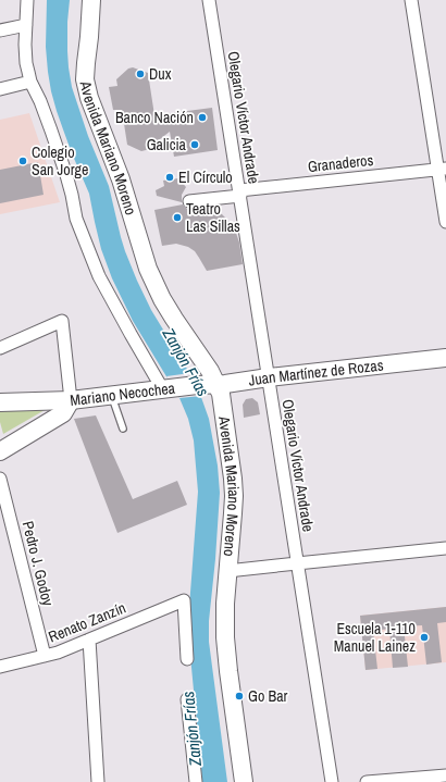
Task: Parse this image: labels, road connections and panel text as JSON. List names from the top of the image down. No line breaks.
{"streets":{"main road":["Avenida Mariano Moreno","Juan Martínez de Rozas","Mariano Necochea"],"street":["Olegario Víctor Andrade","Granaderos","Pedro J. Godoy","Renato Zanzín"]},"crossings":[["Olegario Víctor Andrade","Granaderos"],["Olegario Víctor Andrade","Juan Martínez de Rozas"],["Avenida Mariano Moreno","Juan Martínez de Rozas"],["Juan Martínez de Rozas","Mariano Necochea"],["Pedro J. Godoy","Renato Zanzín"]],"water":["Zanjón Frías"],"places":["Dux","Banco Nación","Galicia","Colegio San Jorge","El Círculo","Teatro Las Sillas","Escuela 1-110 Manuel Lainez","Go Bar"]}
